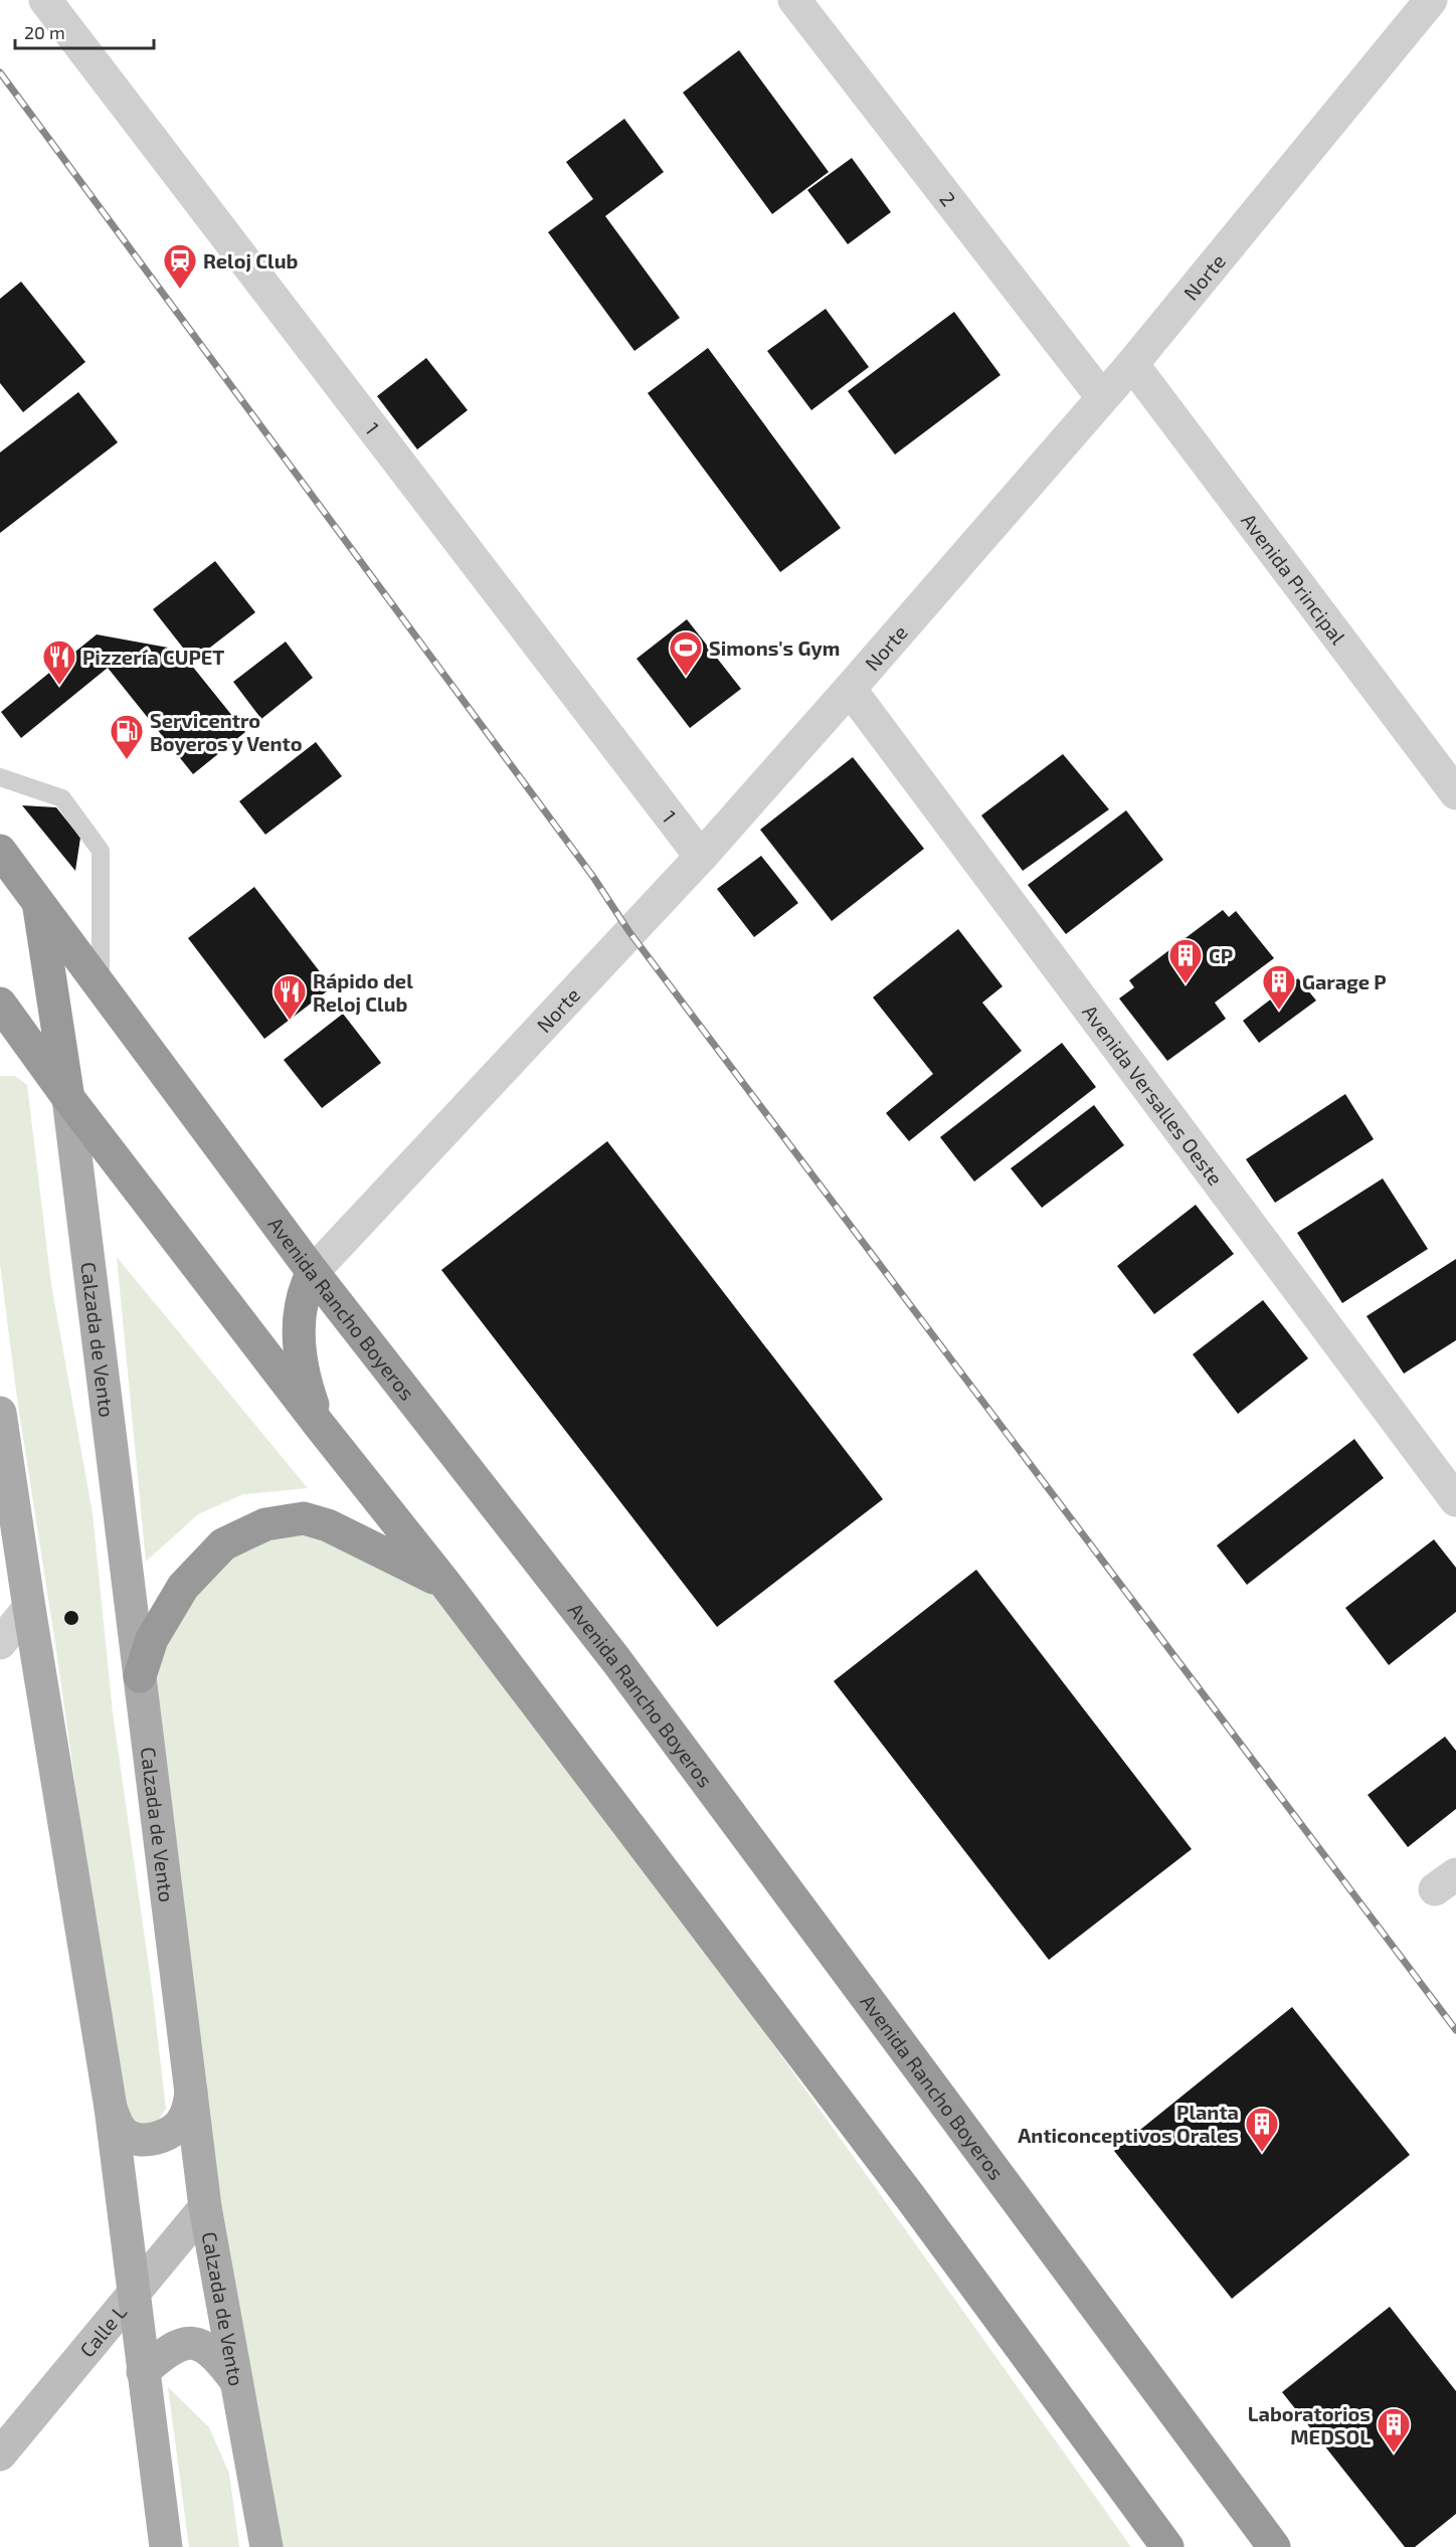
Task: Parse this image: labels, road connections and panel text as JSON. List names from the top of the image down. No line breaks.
{"streets":{"highway":["Avenida Rancho Boyeros"],"main road":["Calzada de Vento"],"street":["2","Norte","1","Avenida Principal","Avenida Versalles Oeste","Calle L"]},"crossings":[["2","Norte"],["Norte","1"],["Norte","Avenida Principal"],["Norte","Avenida Versalles Oeste"],["Norte","Avenida Rancho Boyeros"],["Calzada de Vento","Calle L"]],"places":{"station":["Reloj Club"],"sports":["Simons's Gym"],"restaurant":["Pizzería CUPET","Rápido del Reloj Club"],"fuel station":["Servicentro Boyeros y Vento"],"building":["CP","Garage P","Planta Anticonceptivos Orales","Laboratorios MEDSOL"]},"scale_bar":"20 m"}
